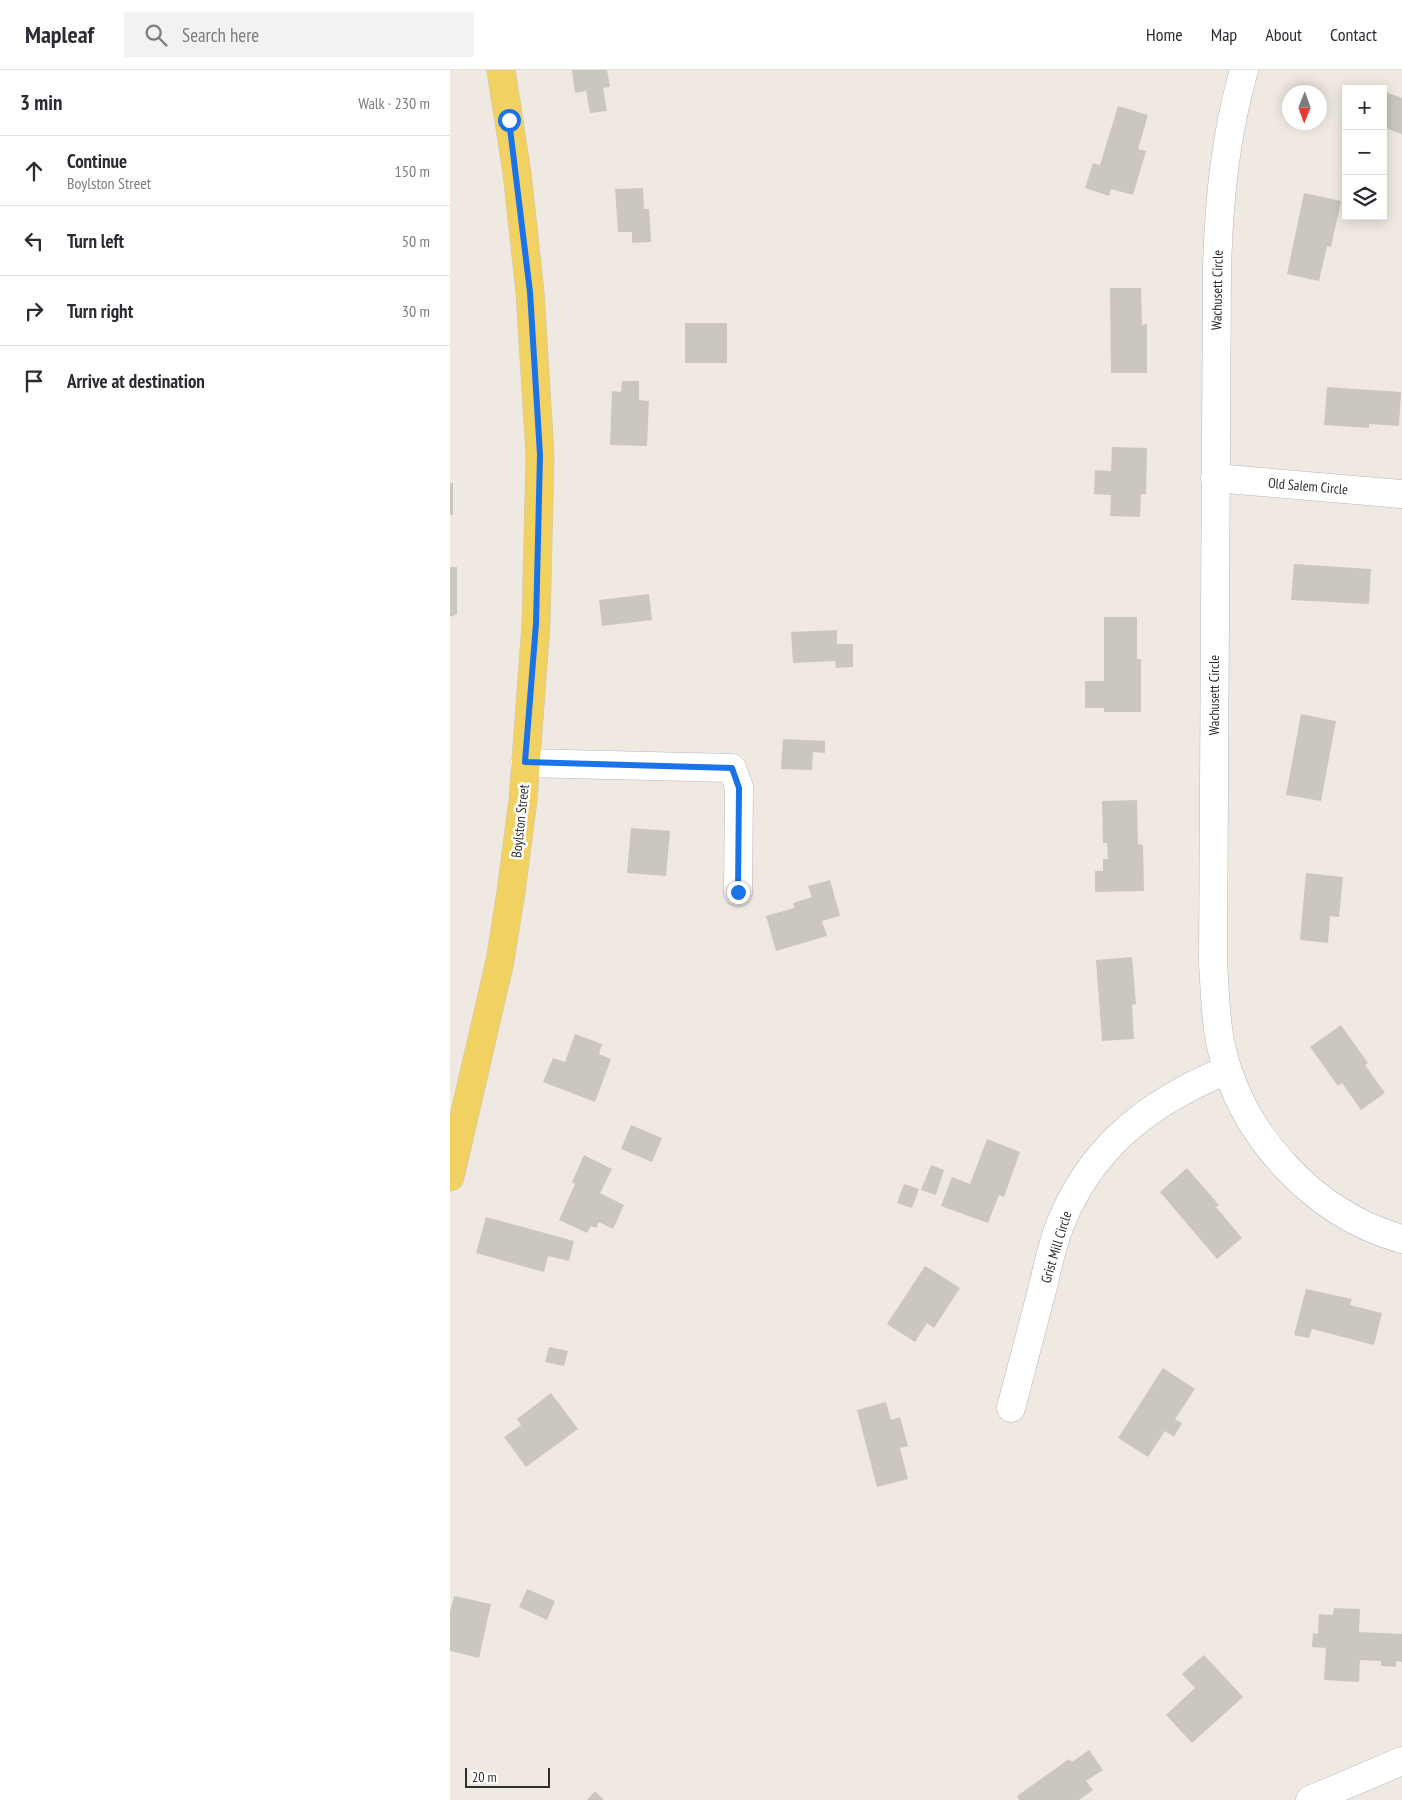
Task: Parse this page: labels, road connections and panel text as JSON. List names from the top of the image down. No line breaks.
{"streets":{"main road":["Boylston Street"],"street":["Wachusett Circle","Old Salem Circle","Grist Mill Circle"]},"crossings":[["Wachusett Circle","Old Salem Circle"],["Wachusett Circle","Grist Mill Circle"]],"scale_bar":"20 m","north":"bottom","page":{"header":"Mapleaf","search":"Search here","nav":["Home","Map","About","Contact"],"heading":["3 min","Walk · 230 m"],"map_buttons":["+","−"],"list":[["Continue","Boylston Street","150 m"],["Turn left","50 m"],["Turn right","30 m"],"Arrive at destination"],"scale":"20 m"}}
